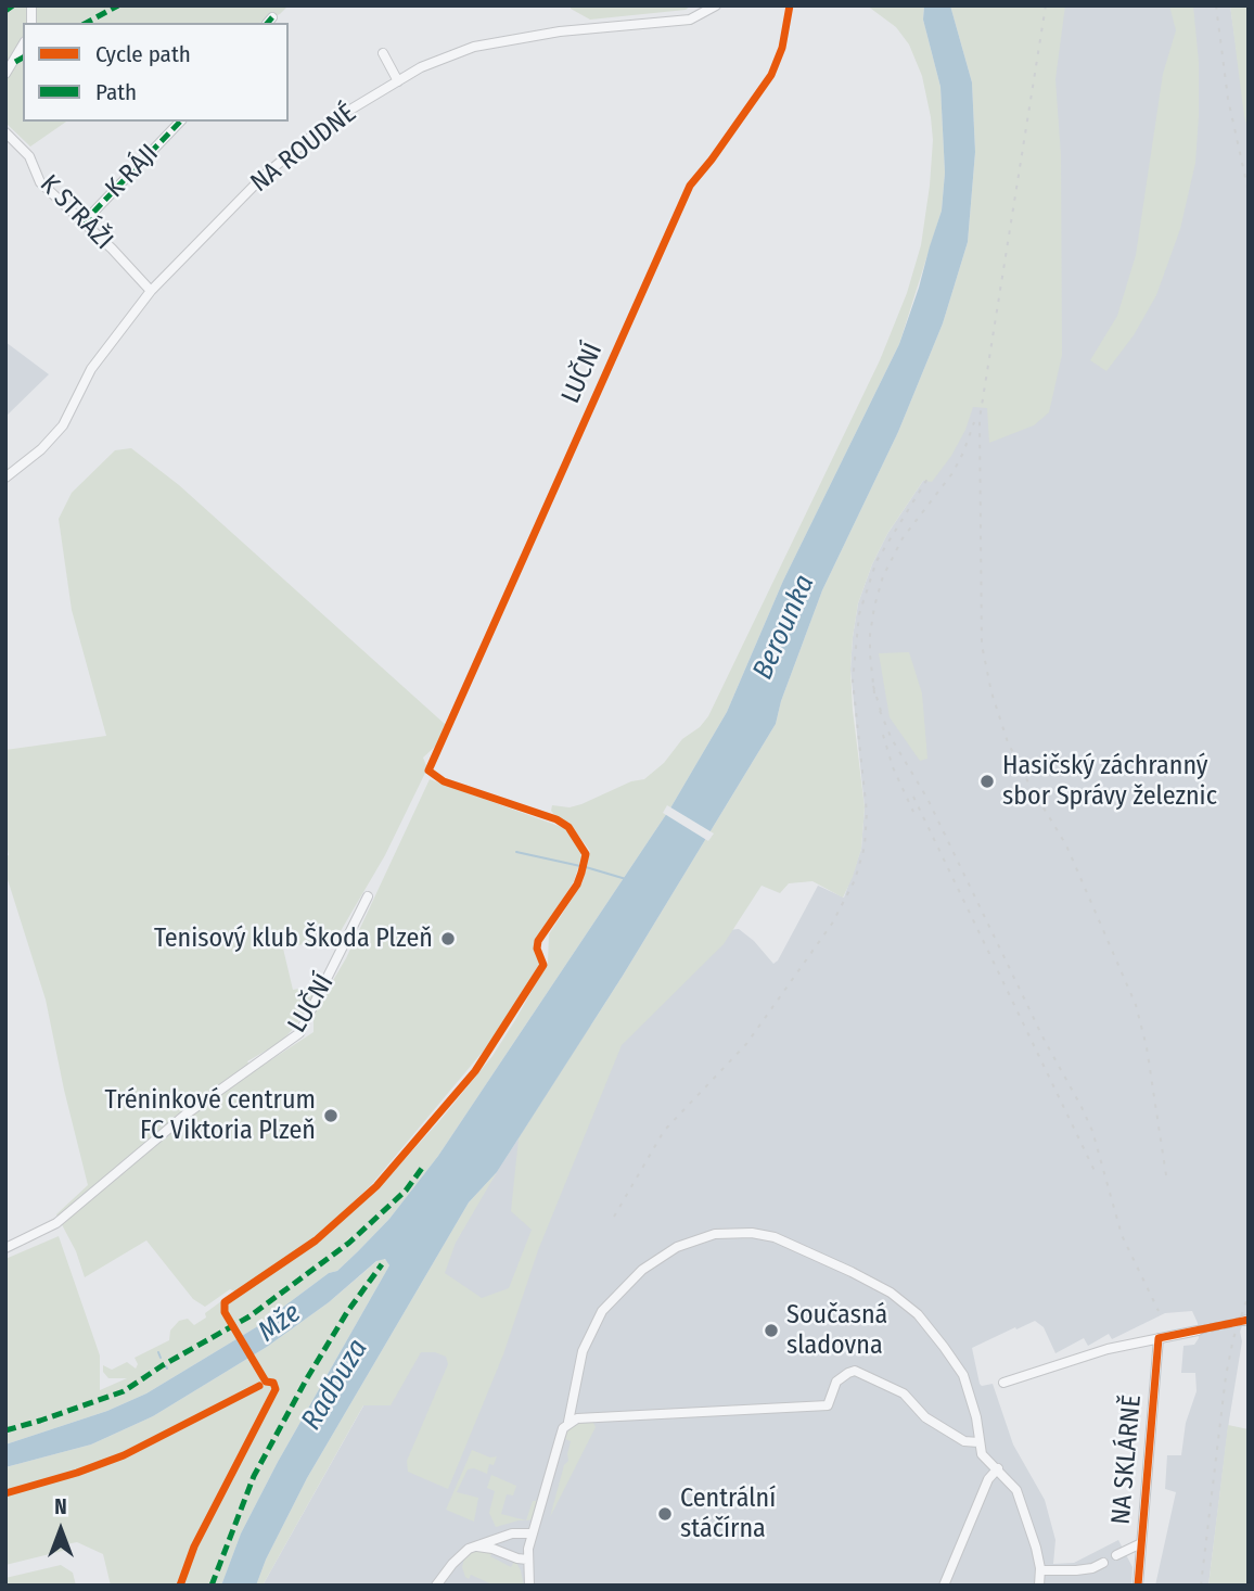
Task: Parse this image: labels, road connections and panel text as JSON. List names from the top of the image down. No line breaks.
{"streets":{"street":["NA ROUDNÉ","K RÁJI","K STRÁŽI","LUČNÍ","NA SKLÁRNĚ"]},"crossings":[["NA ROUDNÉ","K STRÁŽI"],["K RÁJI","K STRÁŽI"]],"water":["Berounka","Mže","Radbuza"],"places":["Hasičský záchranný sbor Správy železnic","Tenisový klub Škoda Plzeň","Tréninkové centrum FC Viktoria Plzeň","Současná sladovna","Centrální stáčírna"],"legend":["Cycle path","Path"],"north":"top"}
